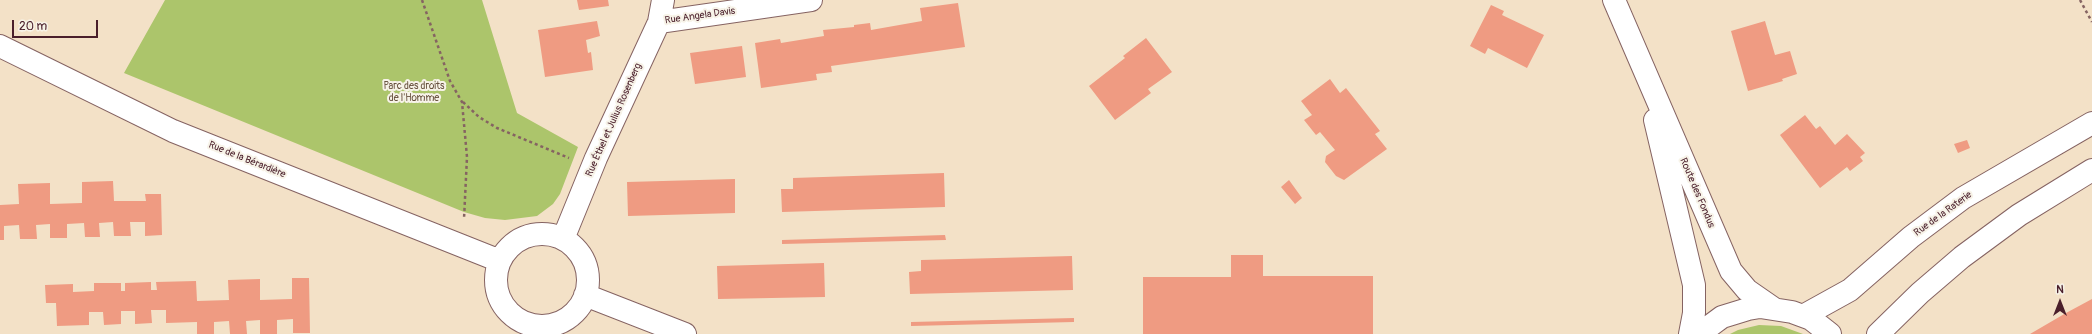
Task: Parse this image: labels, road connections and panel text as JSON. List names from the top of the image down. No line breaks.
{"streets":{"street":["Rue Angela Davis","Rue Éthel et Julius Rosenberg","Rue de la Bérardière","Route des Fondus","Rue de la Raterie"]},"crossings":[["Rue Angela Davis","Rue Éthel et Julius Rosenberg"],["Rue Éthel et Julius Rosenberg","Rue de la Bérardière"]],"parks":["Parc des droits de l'Homme"],"scale_bar":"20 m","north":"top"}
